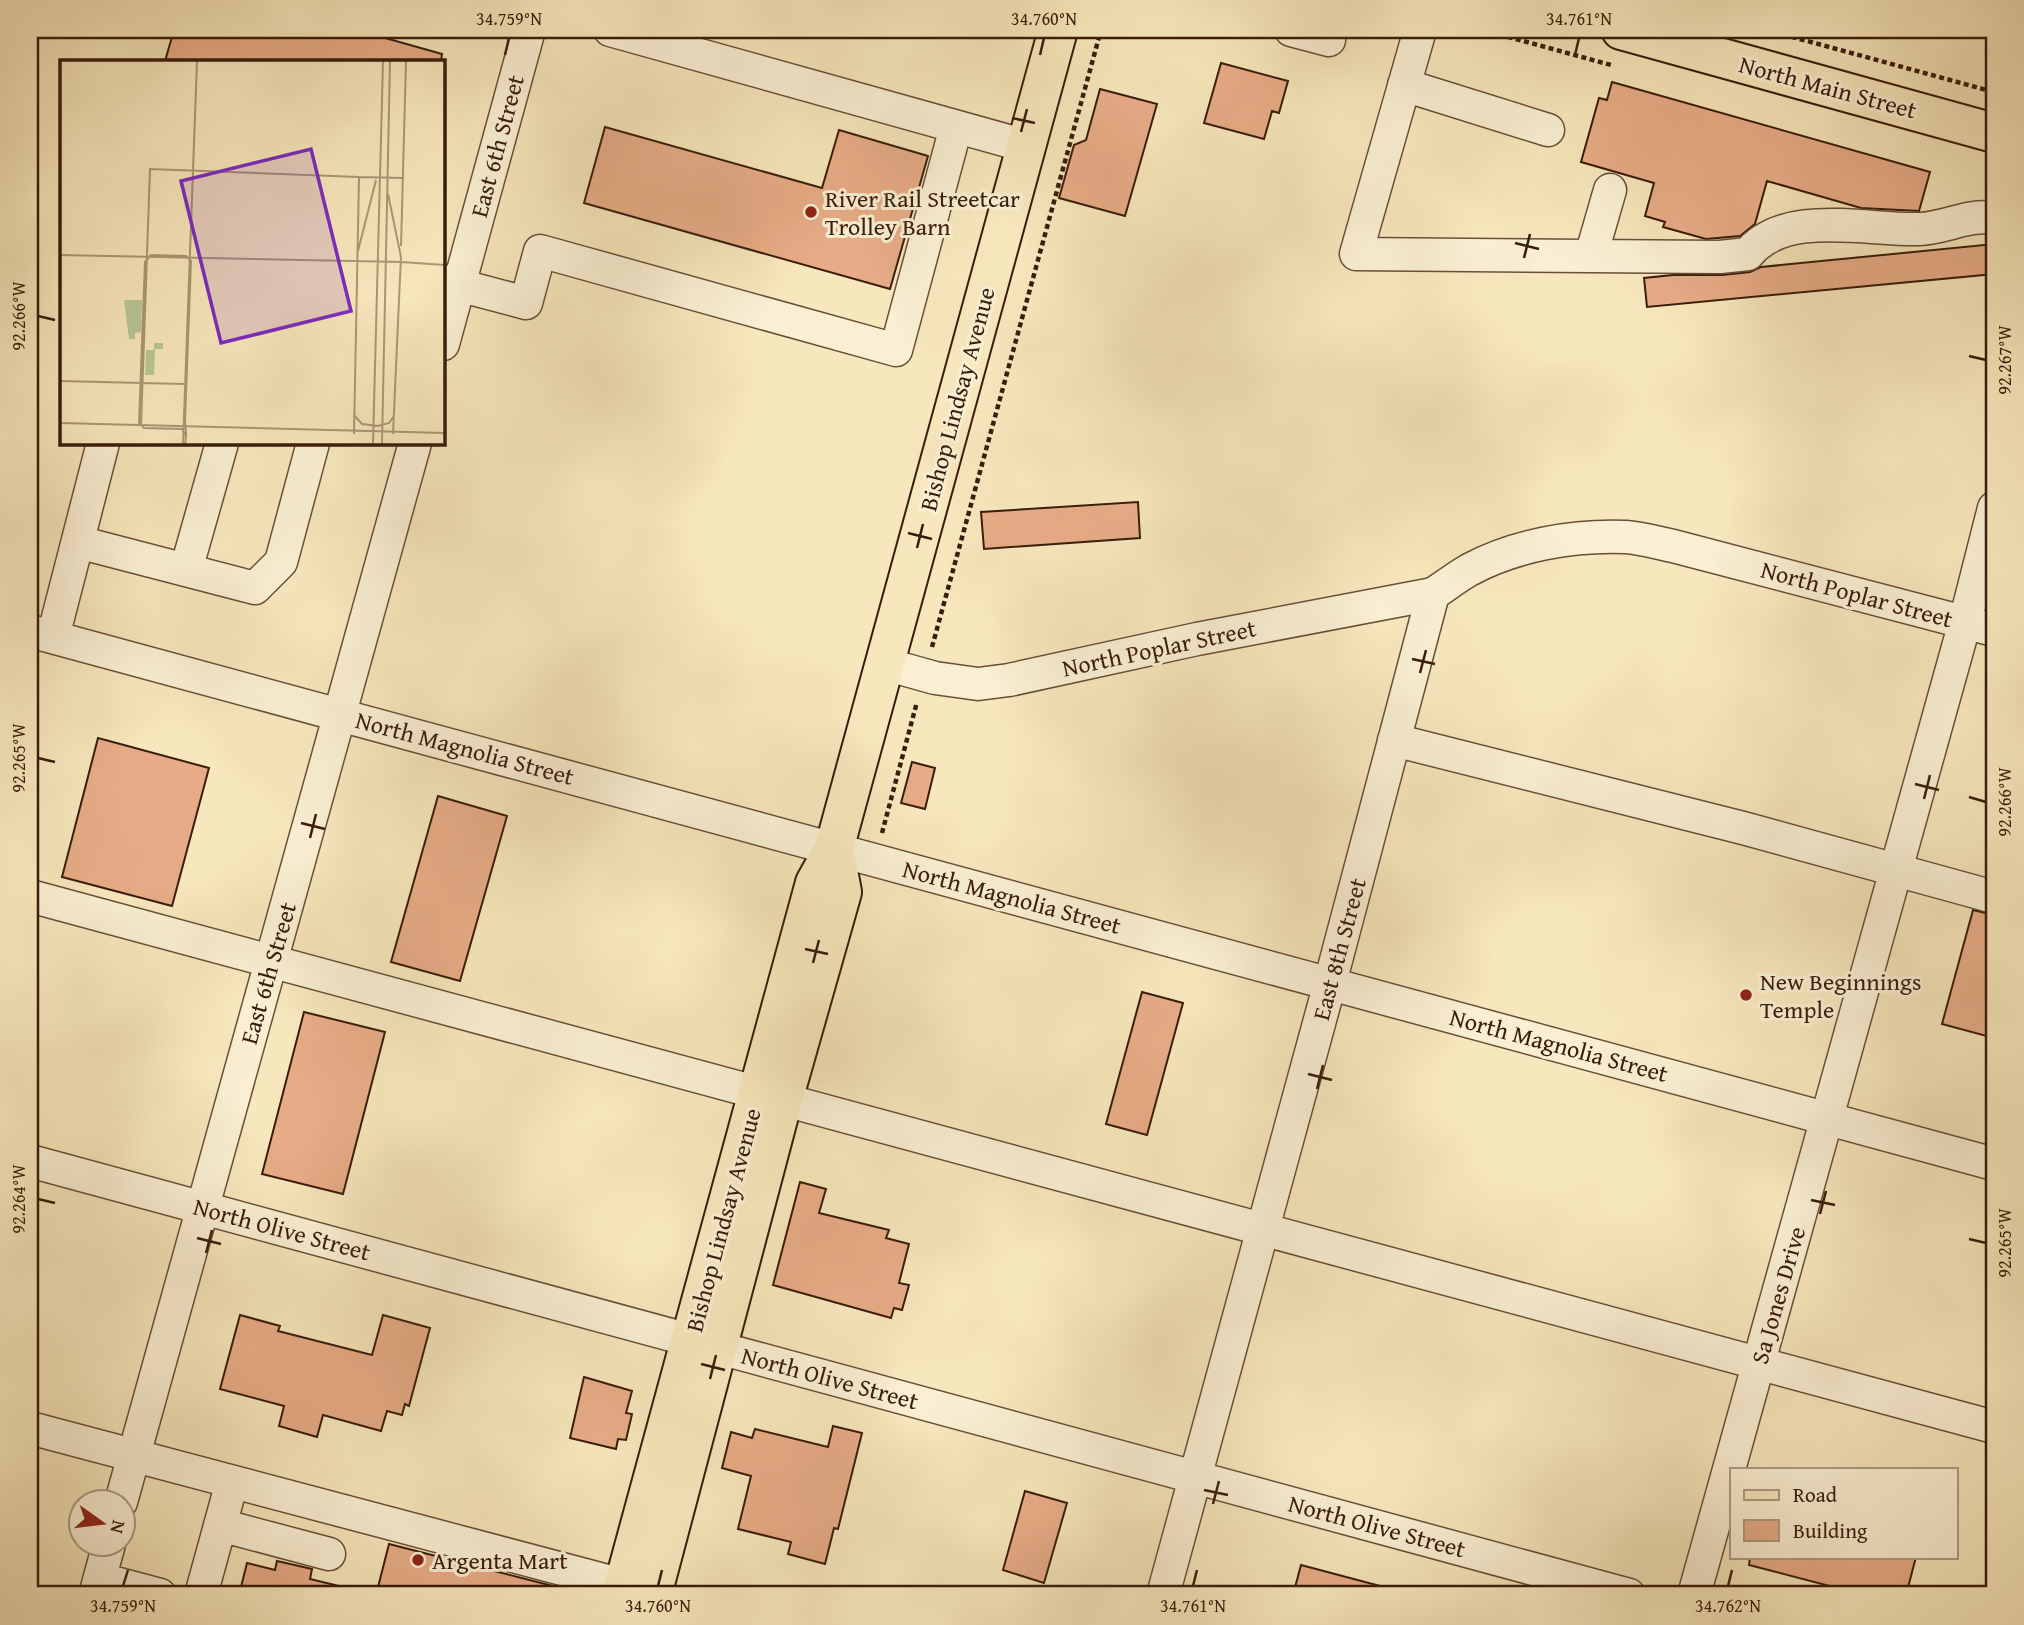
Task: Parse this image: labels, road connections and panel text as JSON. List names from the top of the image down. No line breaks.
{"streets":{"main road":["North Main Street","Bishop Lindsay Avenue"],"street":["East 6th Street","North Poplar Street","North Magnolia Street","East 8th Street","North Olive Street","Sa Jones Drive"]},"crossings":[["East 6th Street","North Magnolia Street"],["East 6th Street","North Olive Street"],["Bishop Lindsay Avenue","North Poplar Street"],["Bishop Lindsay Avenue","North Magnolia Street"],["Bishop Lindsay Avenue","North Olive Street"],["North Poplar Street","East 8th Street"],["North Poplar Street","Sa Jones Drive"],["North Magnolia Street","East 8th Street"],["North Magnolia Street","Sa Jones Drive"],["East 8th Street","North Olive Street"]],"places":["River Rail Streetcar Trolley Barn","New Beginnings Temple","Argenta Mart"],"legend":["Road","Building"],"north":"right","coordinates":["34.759°N","34.760°N","34.761°N","92.266°W","92.267°W","92.265°W","92.264°W","34.762°N"]}
